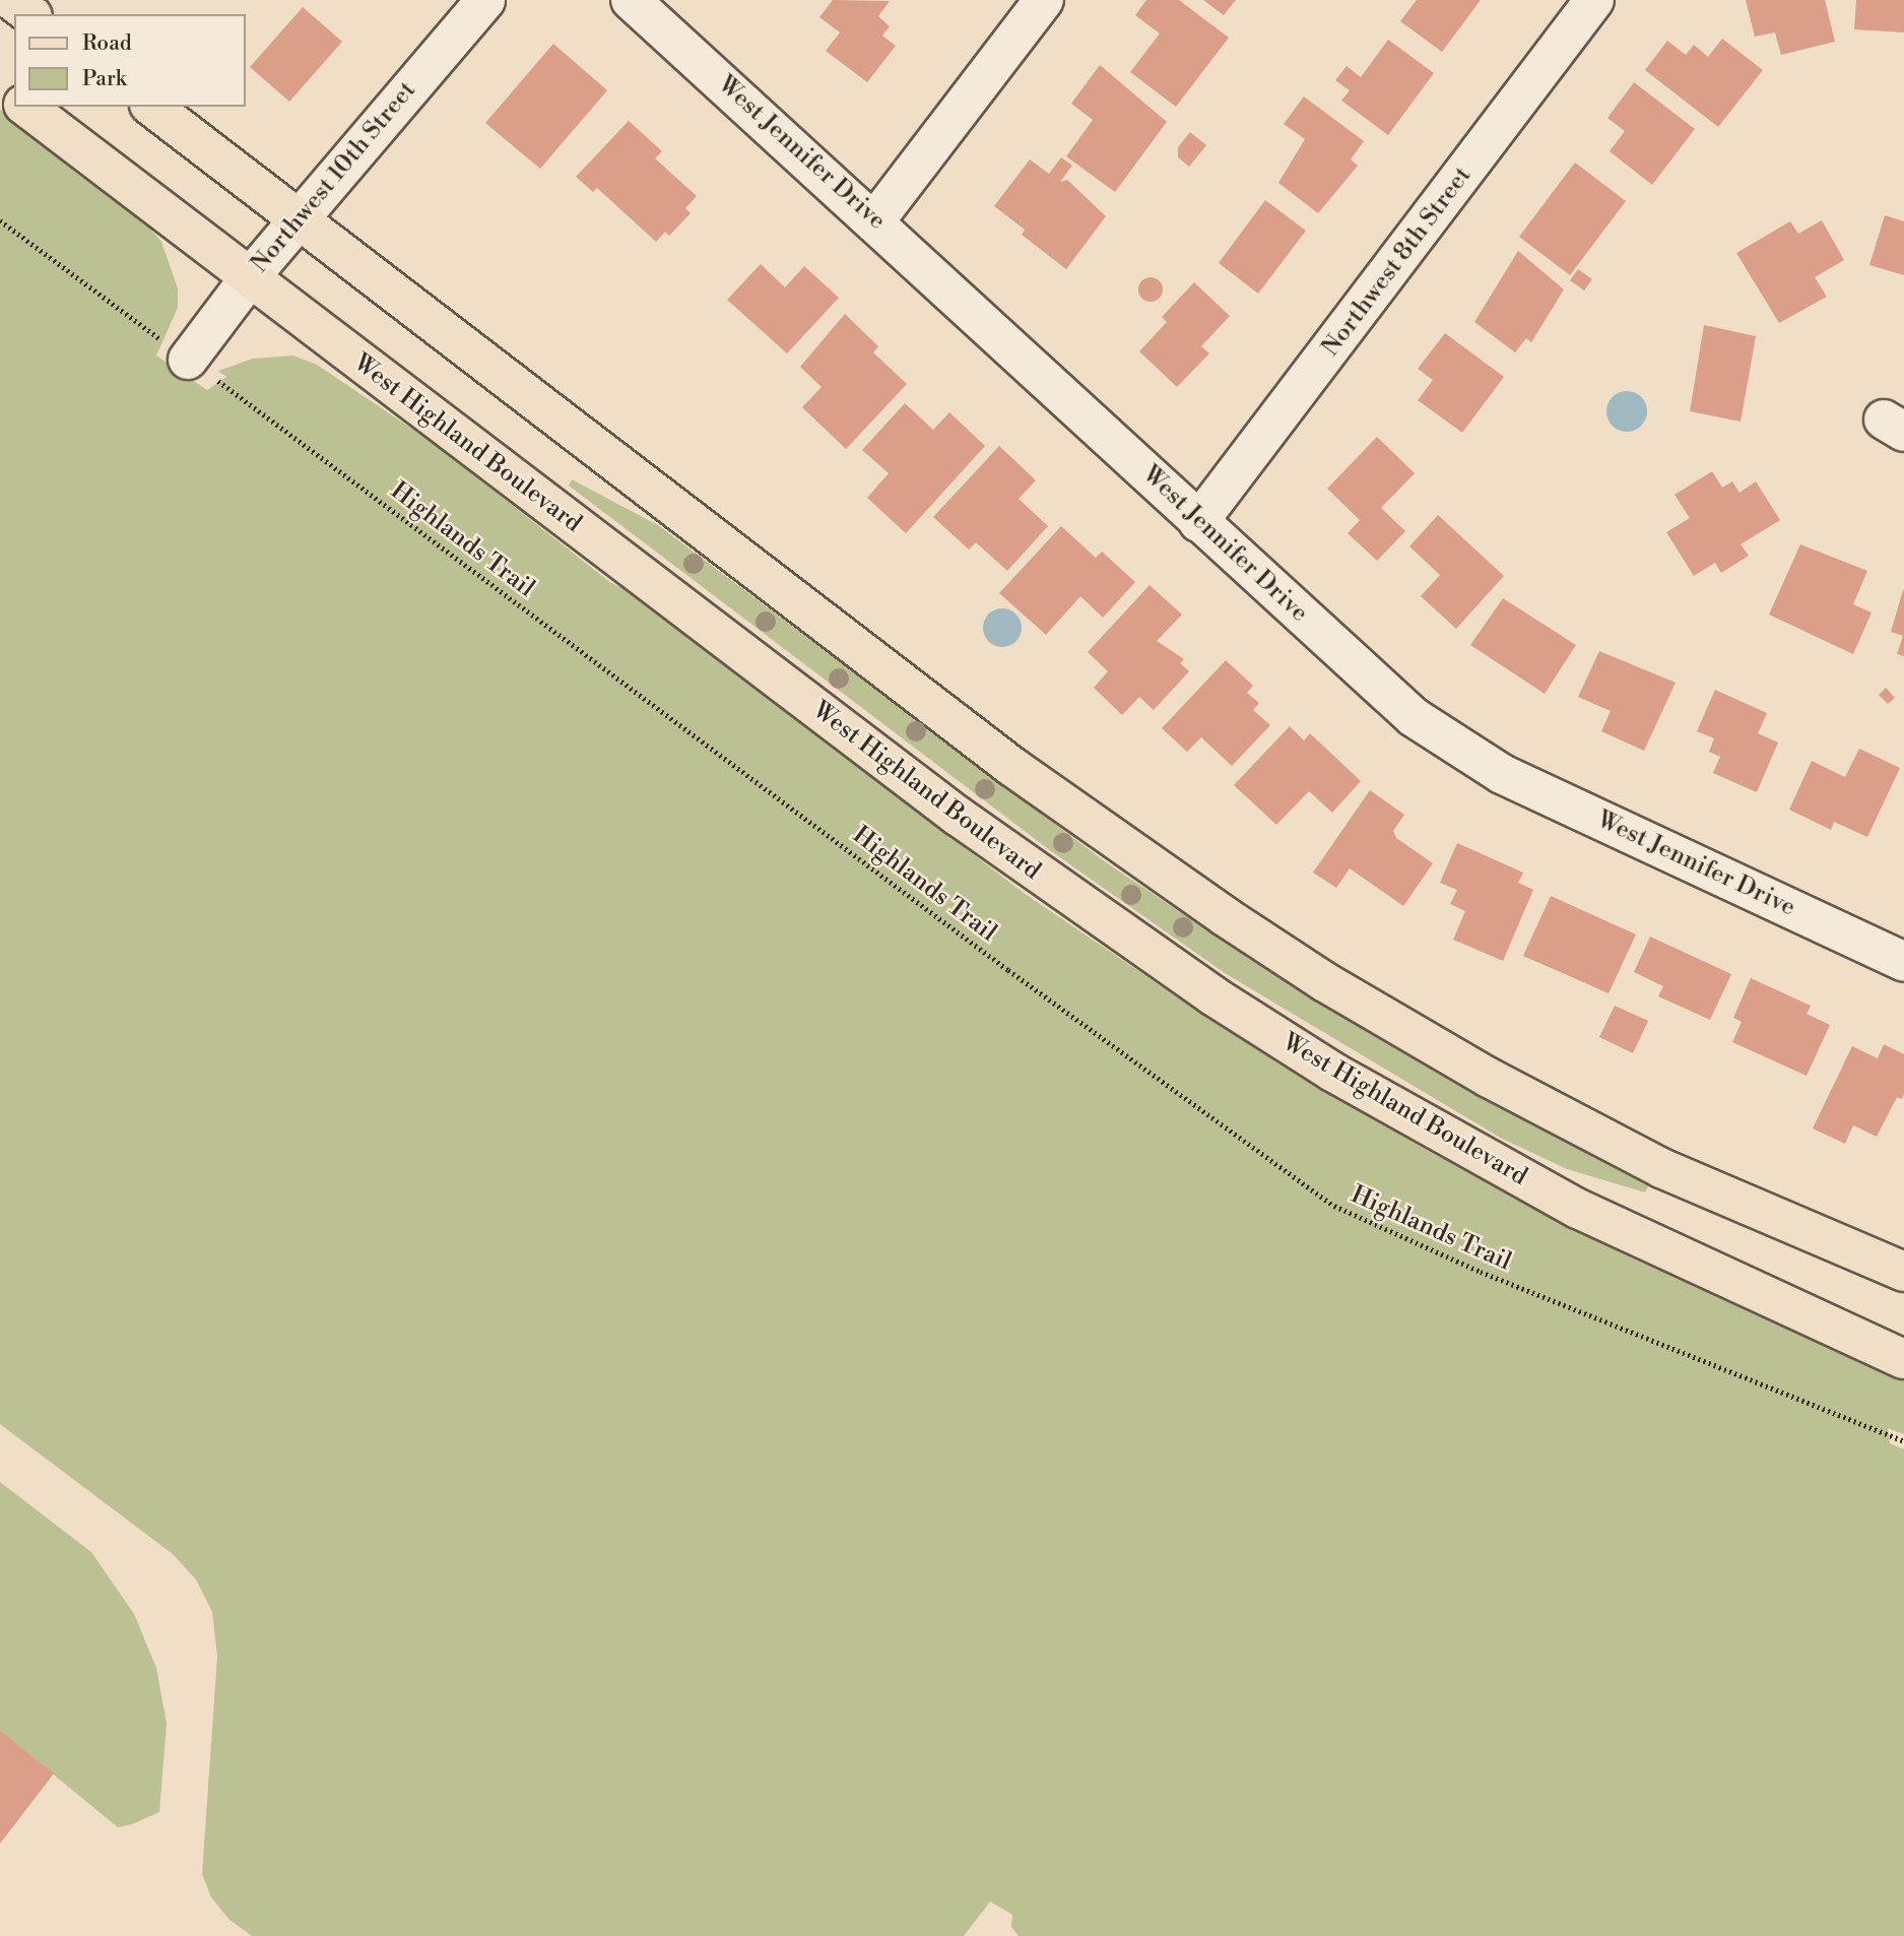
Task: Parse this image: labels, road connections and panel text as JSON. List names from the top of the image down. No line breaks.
{"streets":{"main road":["West Highland Boulevard"],"street":["West Jennifer Drive","Northwest 10th Street","Northwest 8th Street"],"path":["Highlands Trail"]},"crossings":[["West Jennifer Drive","Northwest 8th Street"],["Northwest 10th Street","West Highland Boulevard"],["Northwest 10th Street","Highlands Trail"]],"legend":["Road","Park"]}
